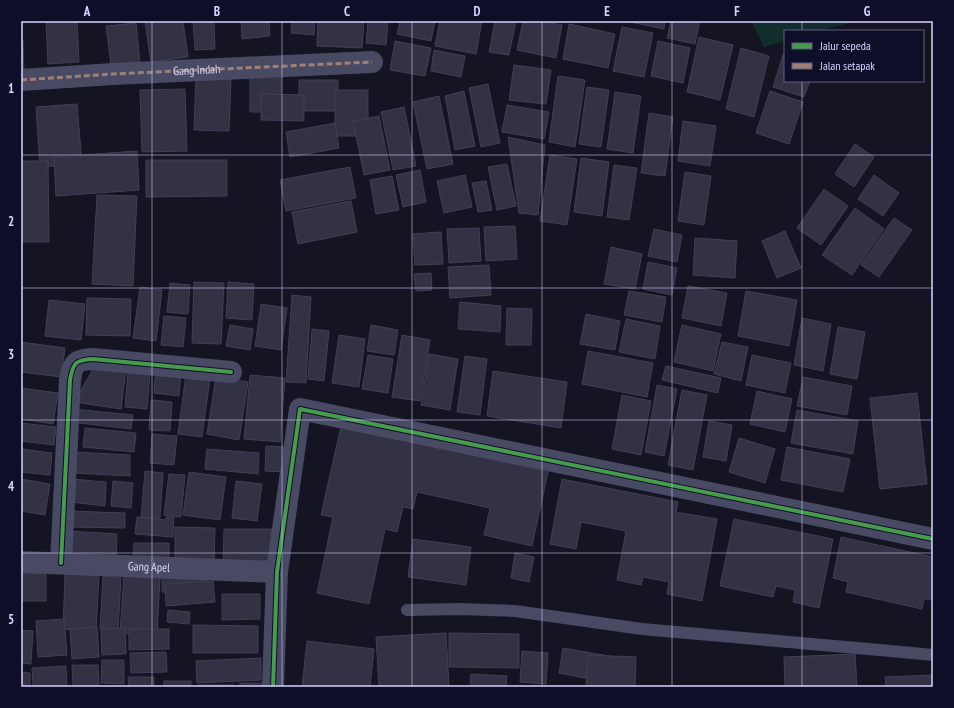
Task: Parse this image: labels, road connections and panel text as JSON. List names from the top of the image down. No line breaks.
{"streets":{"street":["Gang Indah","Gang Apel"]},"legend":["Jalur sepeda","Jalan setapak"],"grid":{"columns":["A","B","C","D","E","F","G"],"rows":["1","2","3","4","5"]}}
